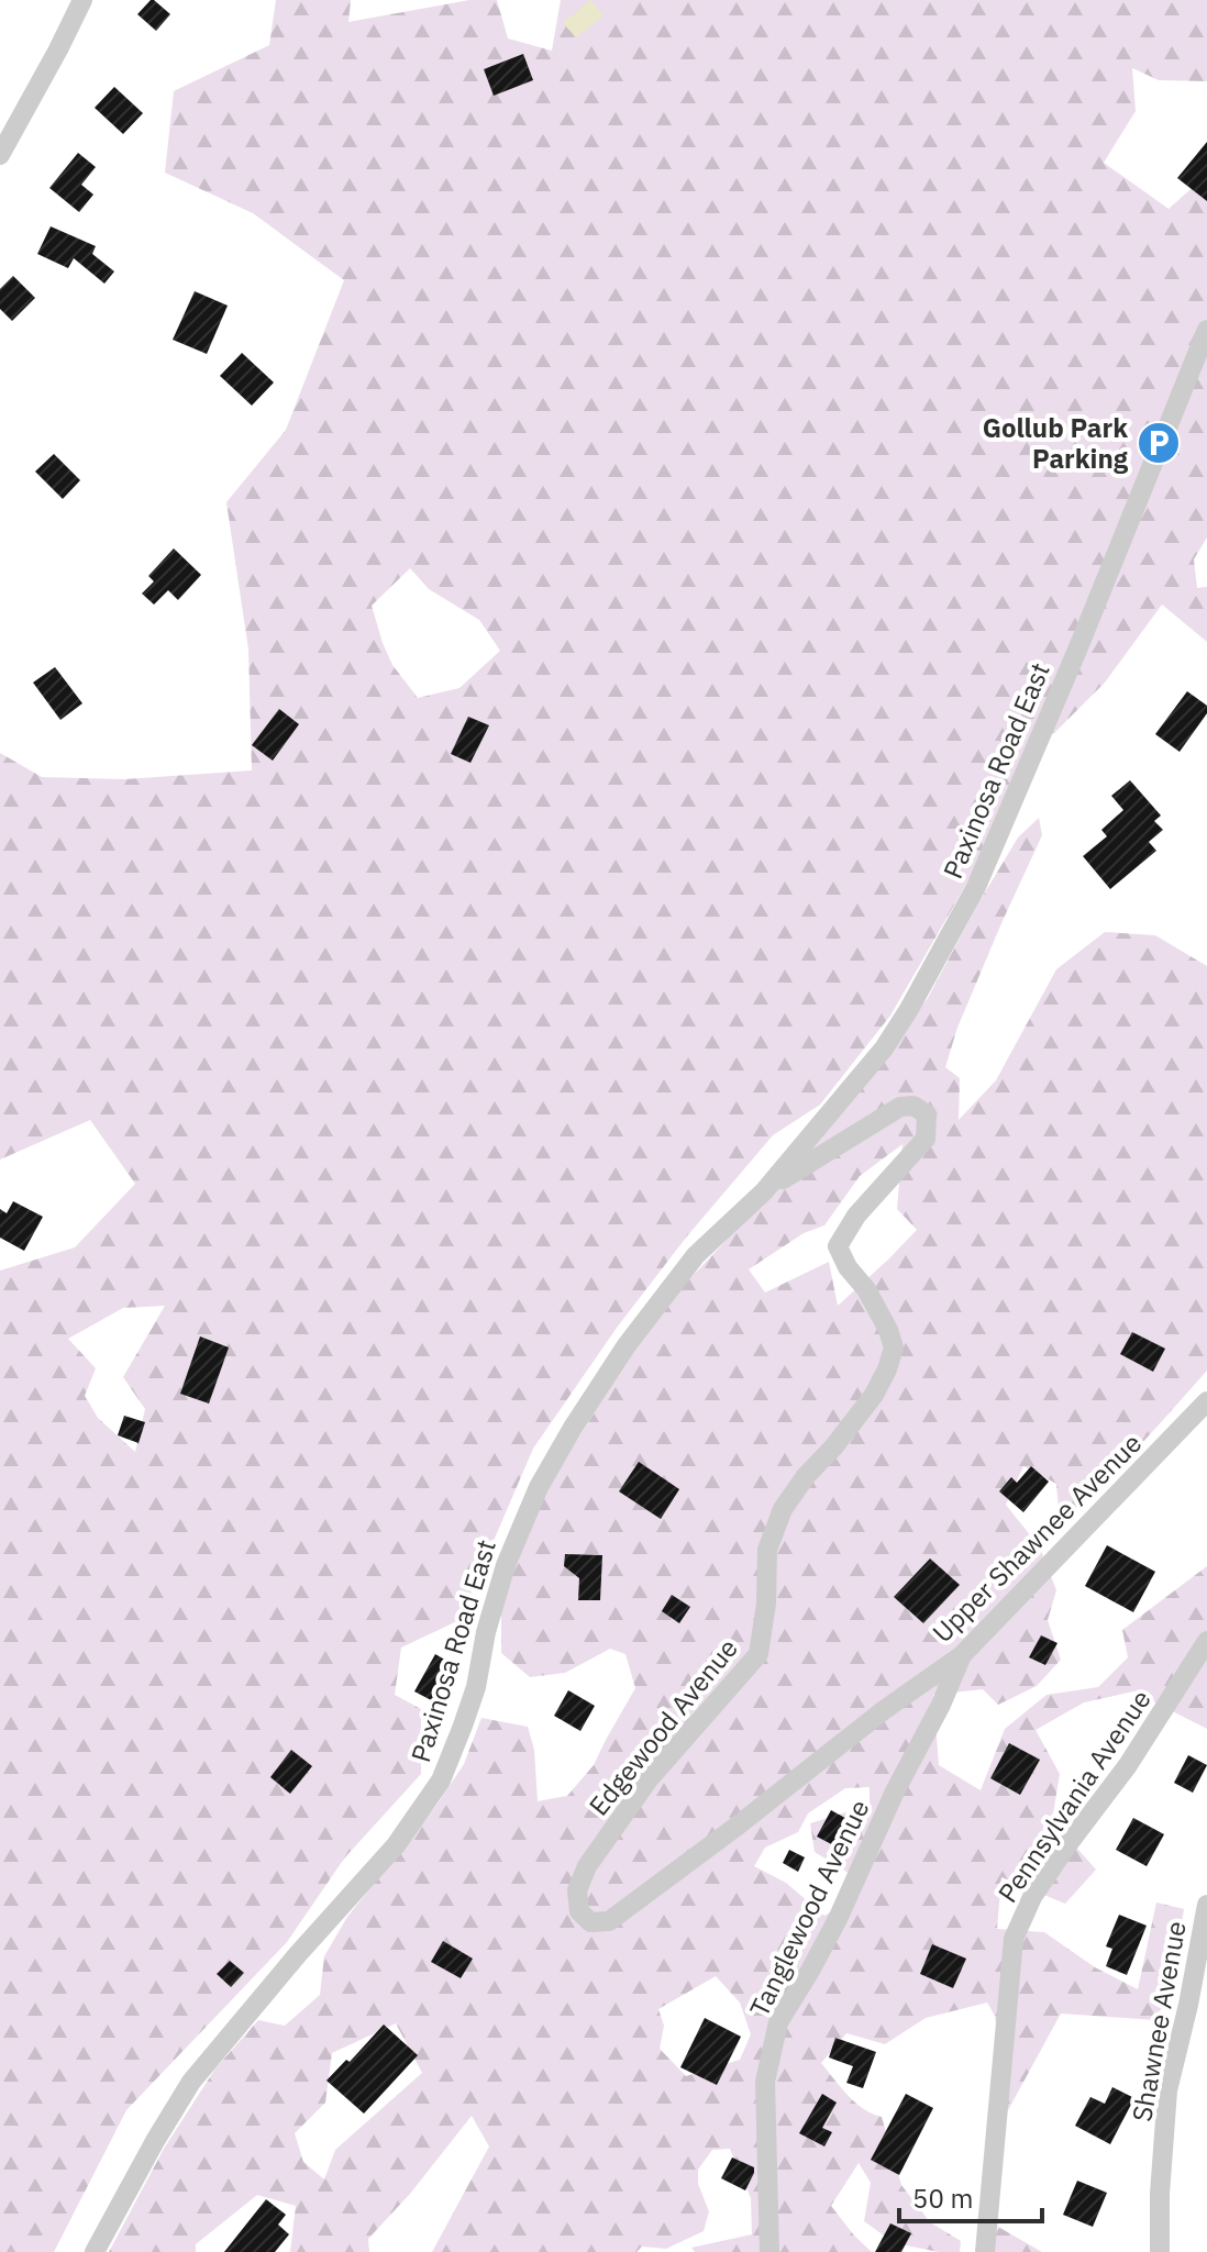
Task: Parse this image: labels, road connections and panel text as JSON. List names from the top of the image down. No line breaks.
{"streets":{"street":["Paxinosa Road East","Upper Shawnee Avenue","Edgewood Avenue","Pennsylvania Avenue","Tanglewood Avenue","Shawnee Avenue"]},"crossings":[["Paxinosa Road East","Edgewood Avenue"],["Upper Shawnee Avenue","Edgewood Avenue"],["Upper Shawnee Avenue","Tanglewood Avenue"]],"places":{"parking":["Gollub Park Parking"]},"scale_bar":"50 m"}
